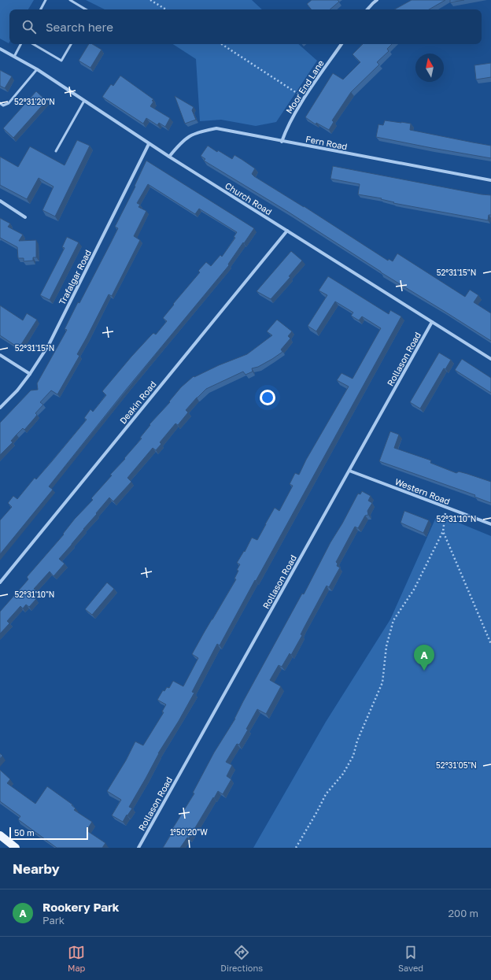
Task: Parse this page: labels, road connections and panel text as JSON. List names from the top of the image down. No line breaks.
{"streets":{"street":["Moor End Lane","Fern Road","Church Road","Trafalgar Road","Rollason Road","Deakin Road","Western Road"]},"crossings":[["Moor End Lane","Fern Road"],["Fern Road","Church Road"],["Church Road","Trafalgar Road"],["Church Road","Rollason Road"],["Church Road","Deakin Road"],["Rollason Road","Western Road"]],"scale_bar":"50 m","north":"top","page":{"search":"Search here","pins":"A","scale":"50 m","heading":"Nearby","list":[{"mark":"A","name":"Rookery Park","note":"Park","value":"200 m"}],"nav":["Map","Directions","Saved"]},"coordinates":["52°31'20\"N","52°31'15\"N","52°31'10\"N","52°31'05\"N","1°50'20\"W"]}
